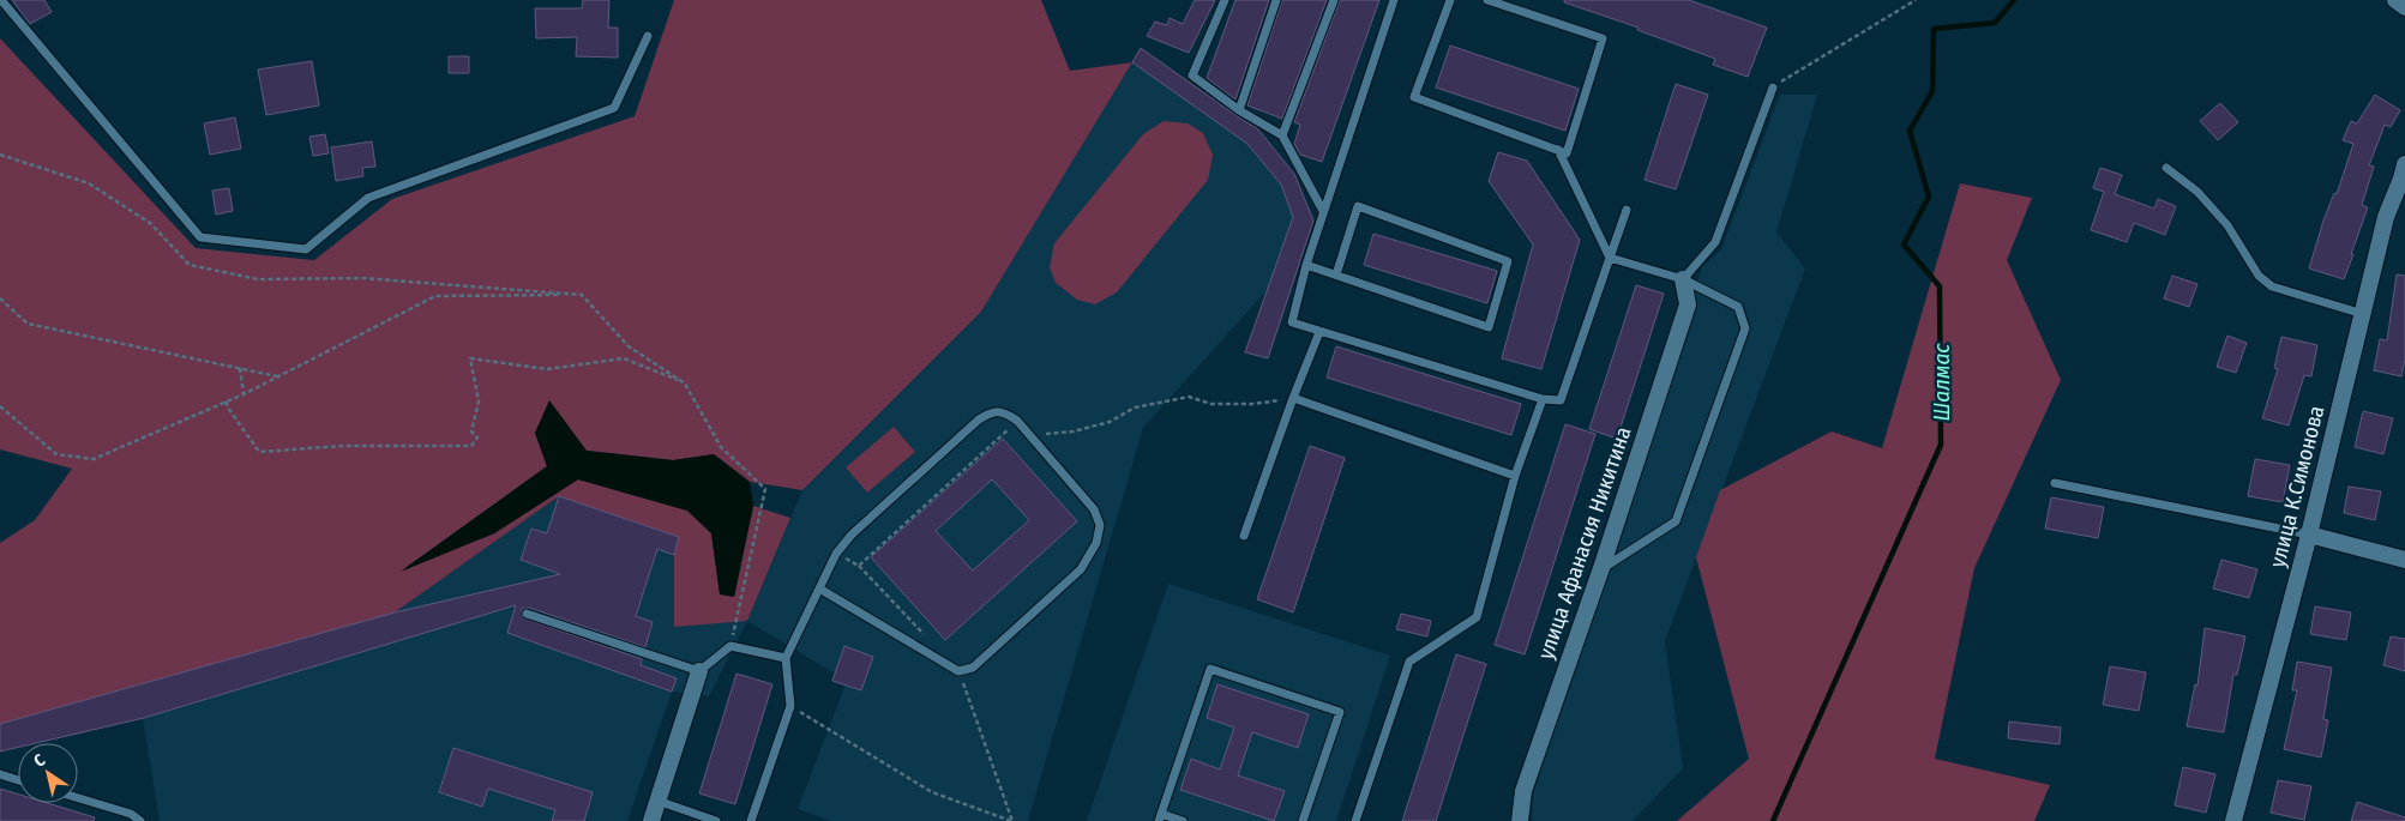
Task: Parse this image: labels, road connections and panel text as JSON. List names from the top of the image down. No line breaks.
{"streets":{"street":["улица К.Симонова","улица Афанасия Никитина"]},"water":["Шалмас"],"north":"top left"}
